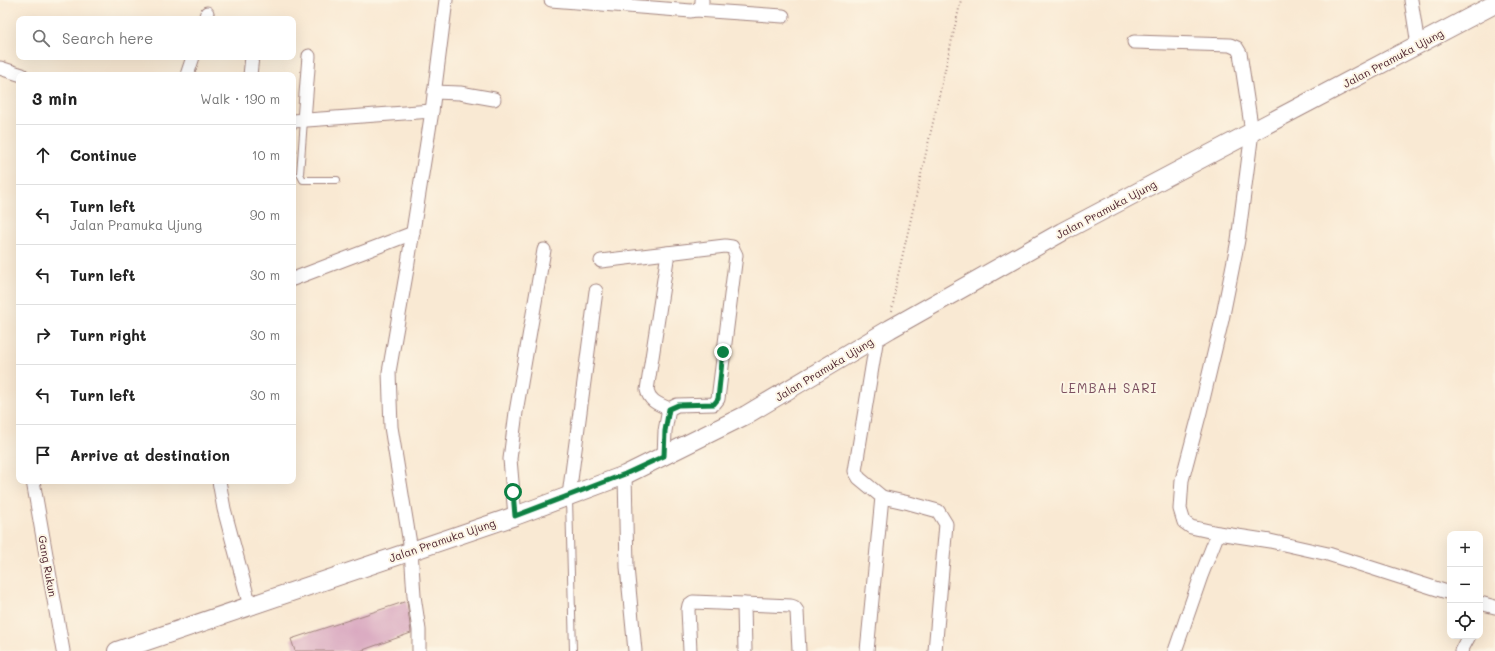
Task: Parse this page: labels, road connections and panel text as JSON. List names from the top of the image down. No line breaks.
{"streets":{"street":["Jalan Pramuka Ujung","Gang Rukun"]},"districts":["LEMBAH SARI"],"page":{"search":"Search here","heading":["3 min","Walk · 190 m"],"list":[["Continue","10 m"],["Turn left","Jalan Pramuka Ujung","90 m"],["Turn left","30 m"],["Turn right","30 m"],["Turn left","30 m"],"Arrive at destination"],"map_buttons":["+","−"]}}
